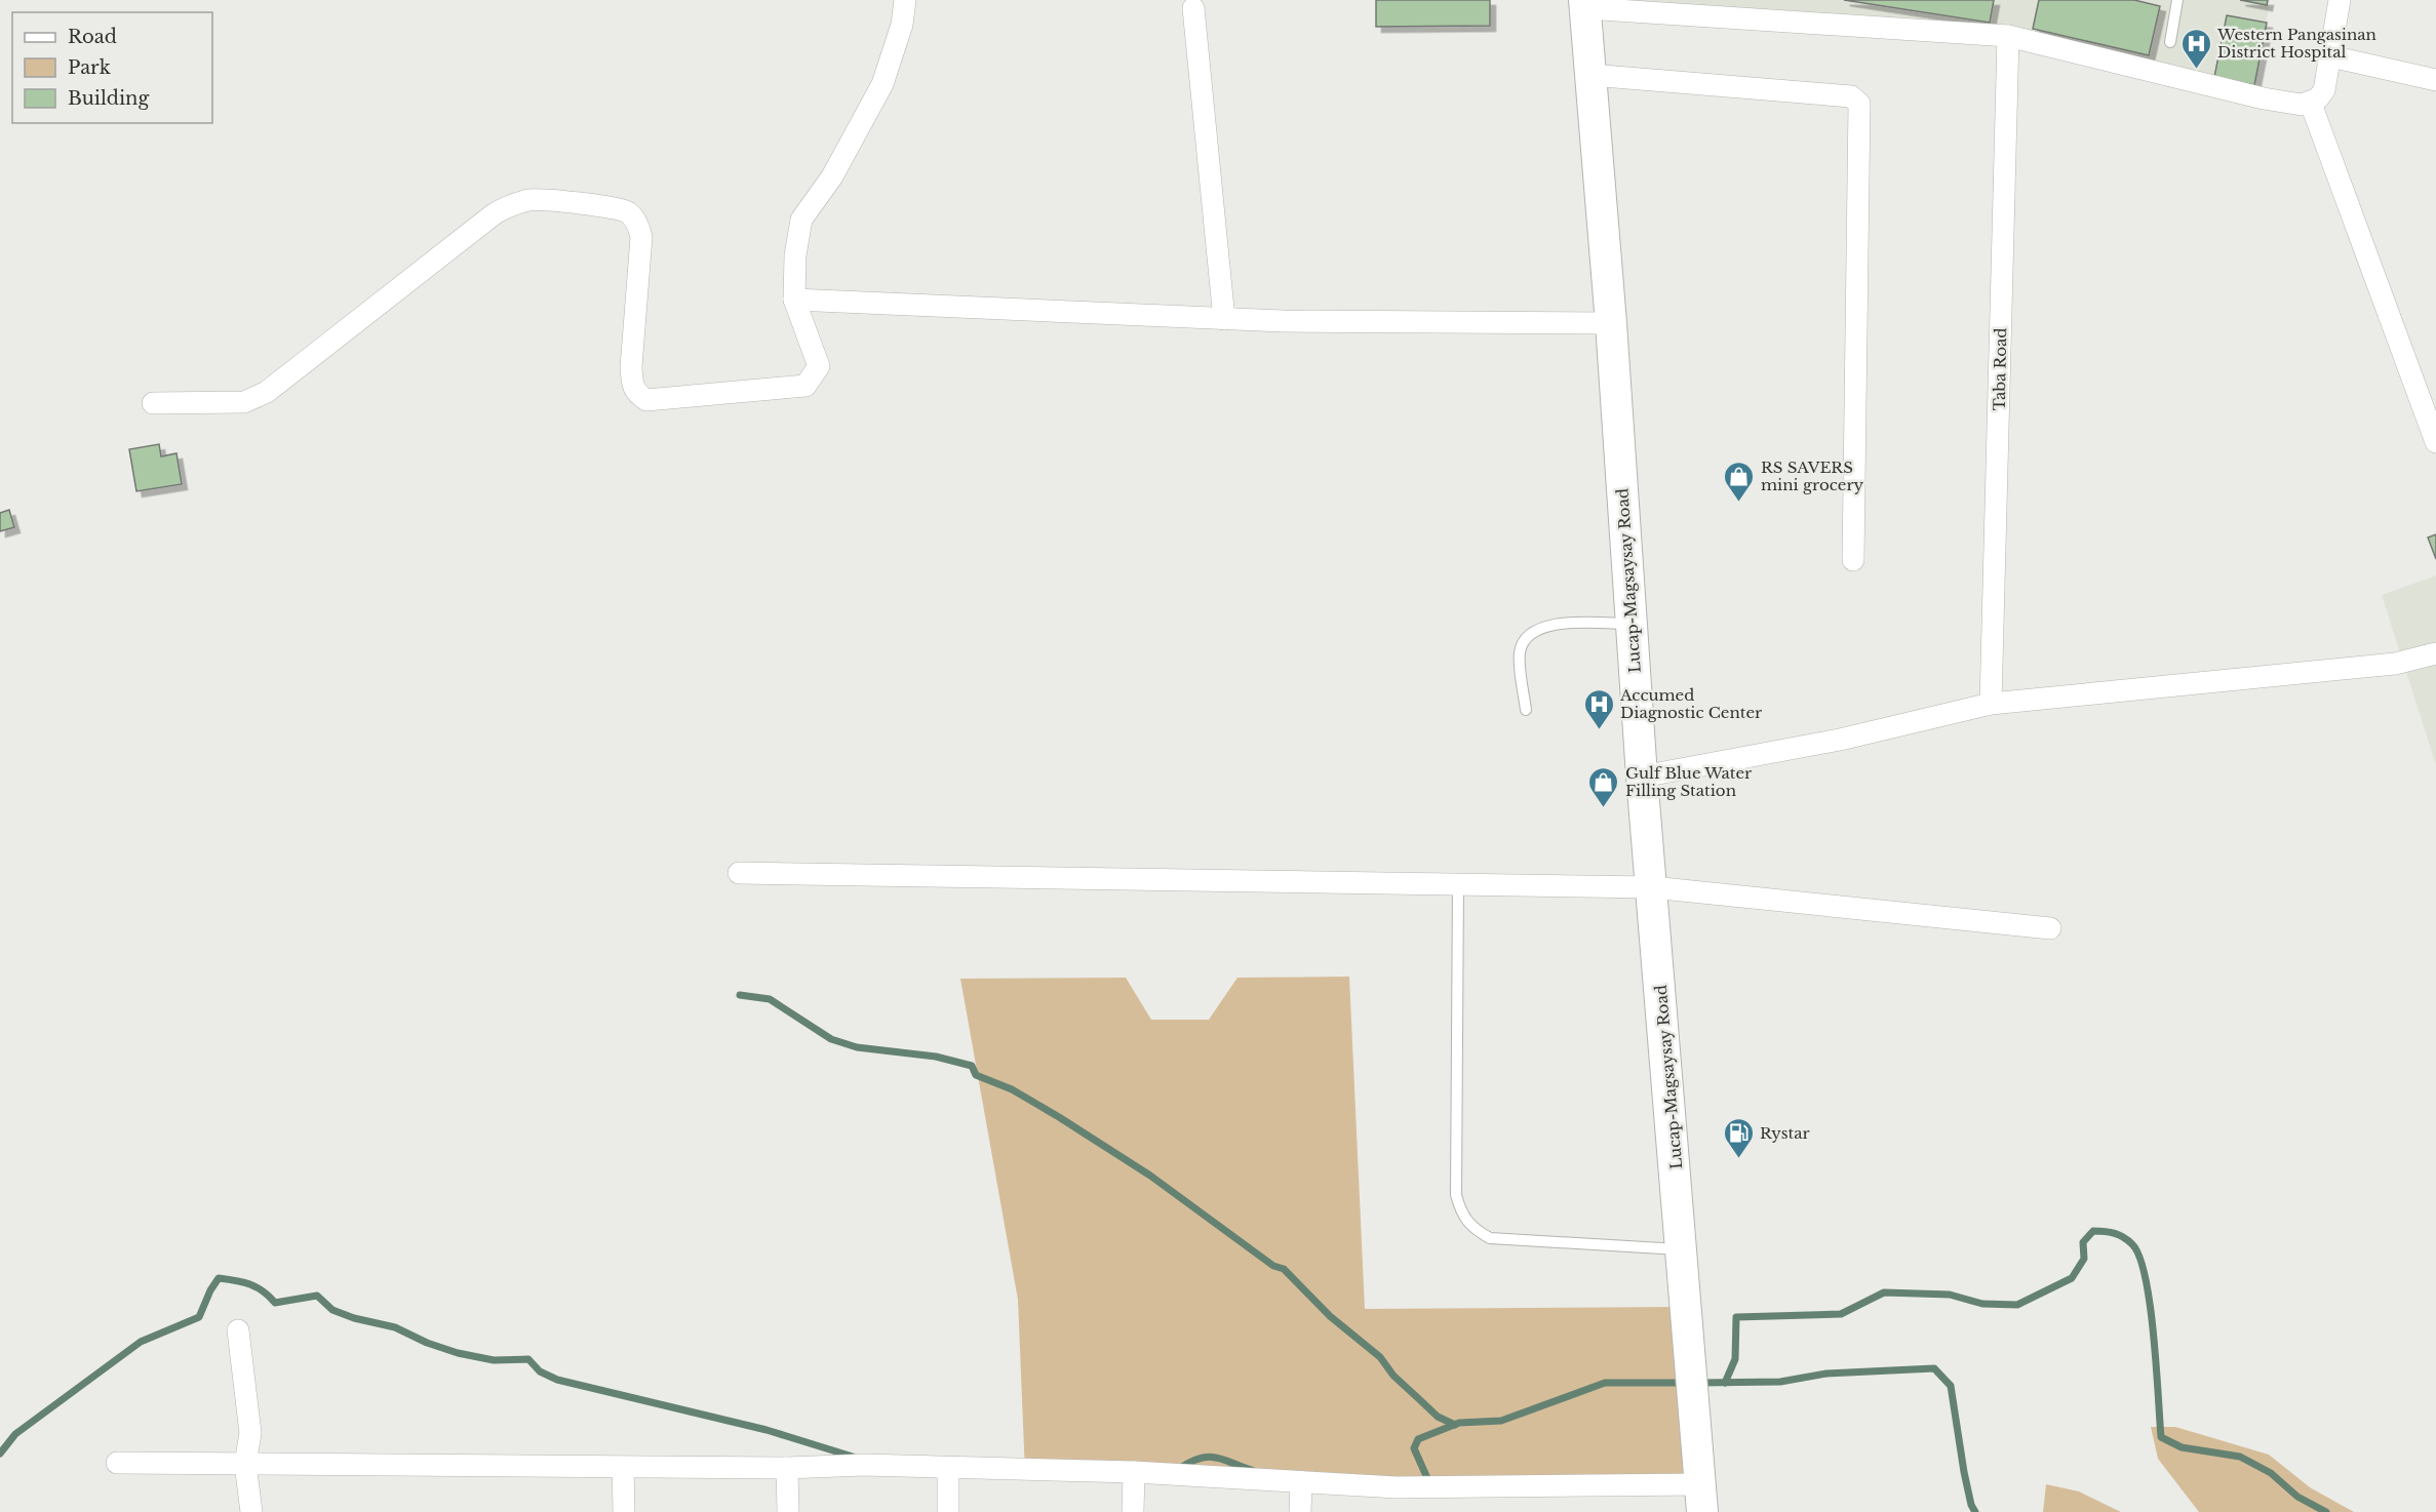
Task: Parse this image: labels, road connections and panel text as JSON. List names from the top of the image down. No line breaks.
{"streets":{"street":["Taba Road","Lucap-Magsaysay Road"]},"places":{"hospital":["Western Pangasinan District Hospital","Accumed Diagnostic Center"],"shop":["RS SAVERS mini grocery","Gulf Blue Water Filling Station"],"fuel station":["Rystar"]},"legend":["Road","Park","Building"]}
